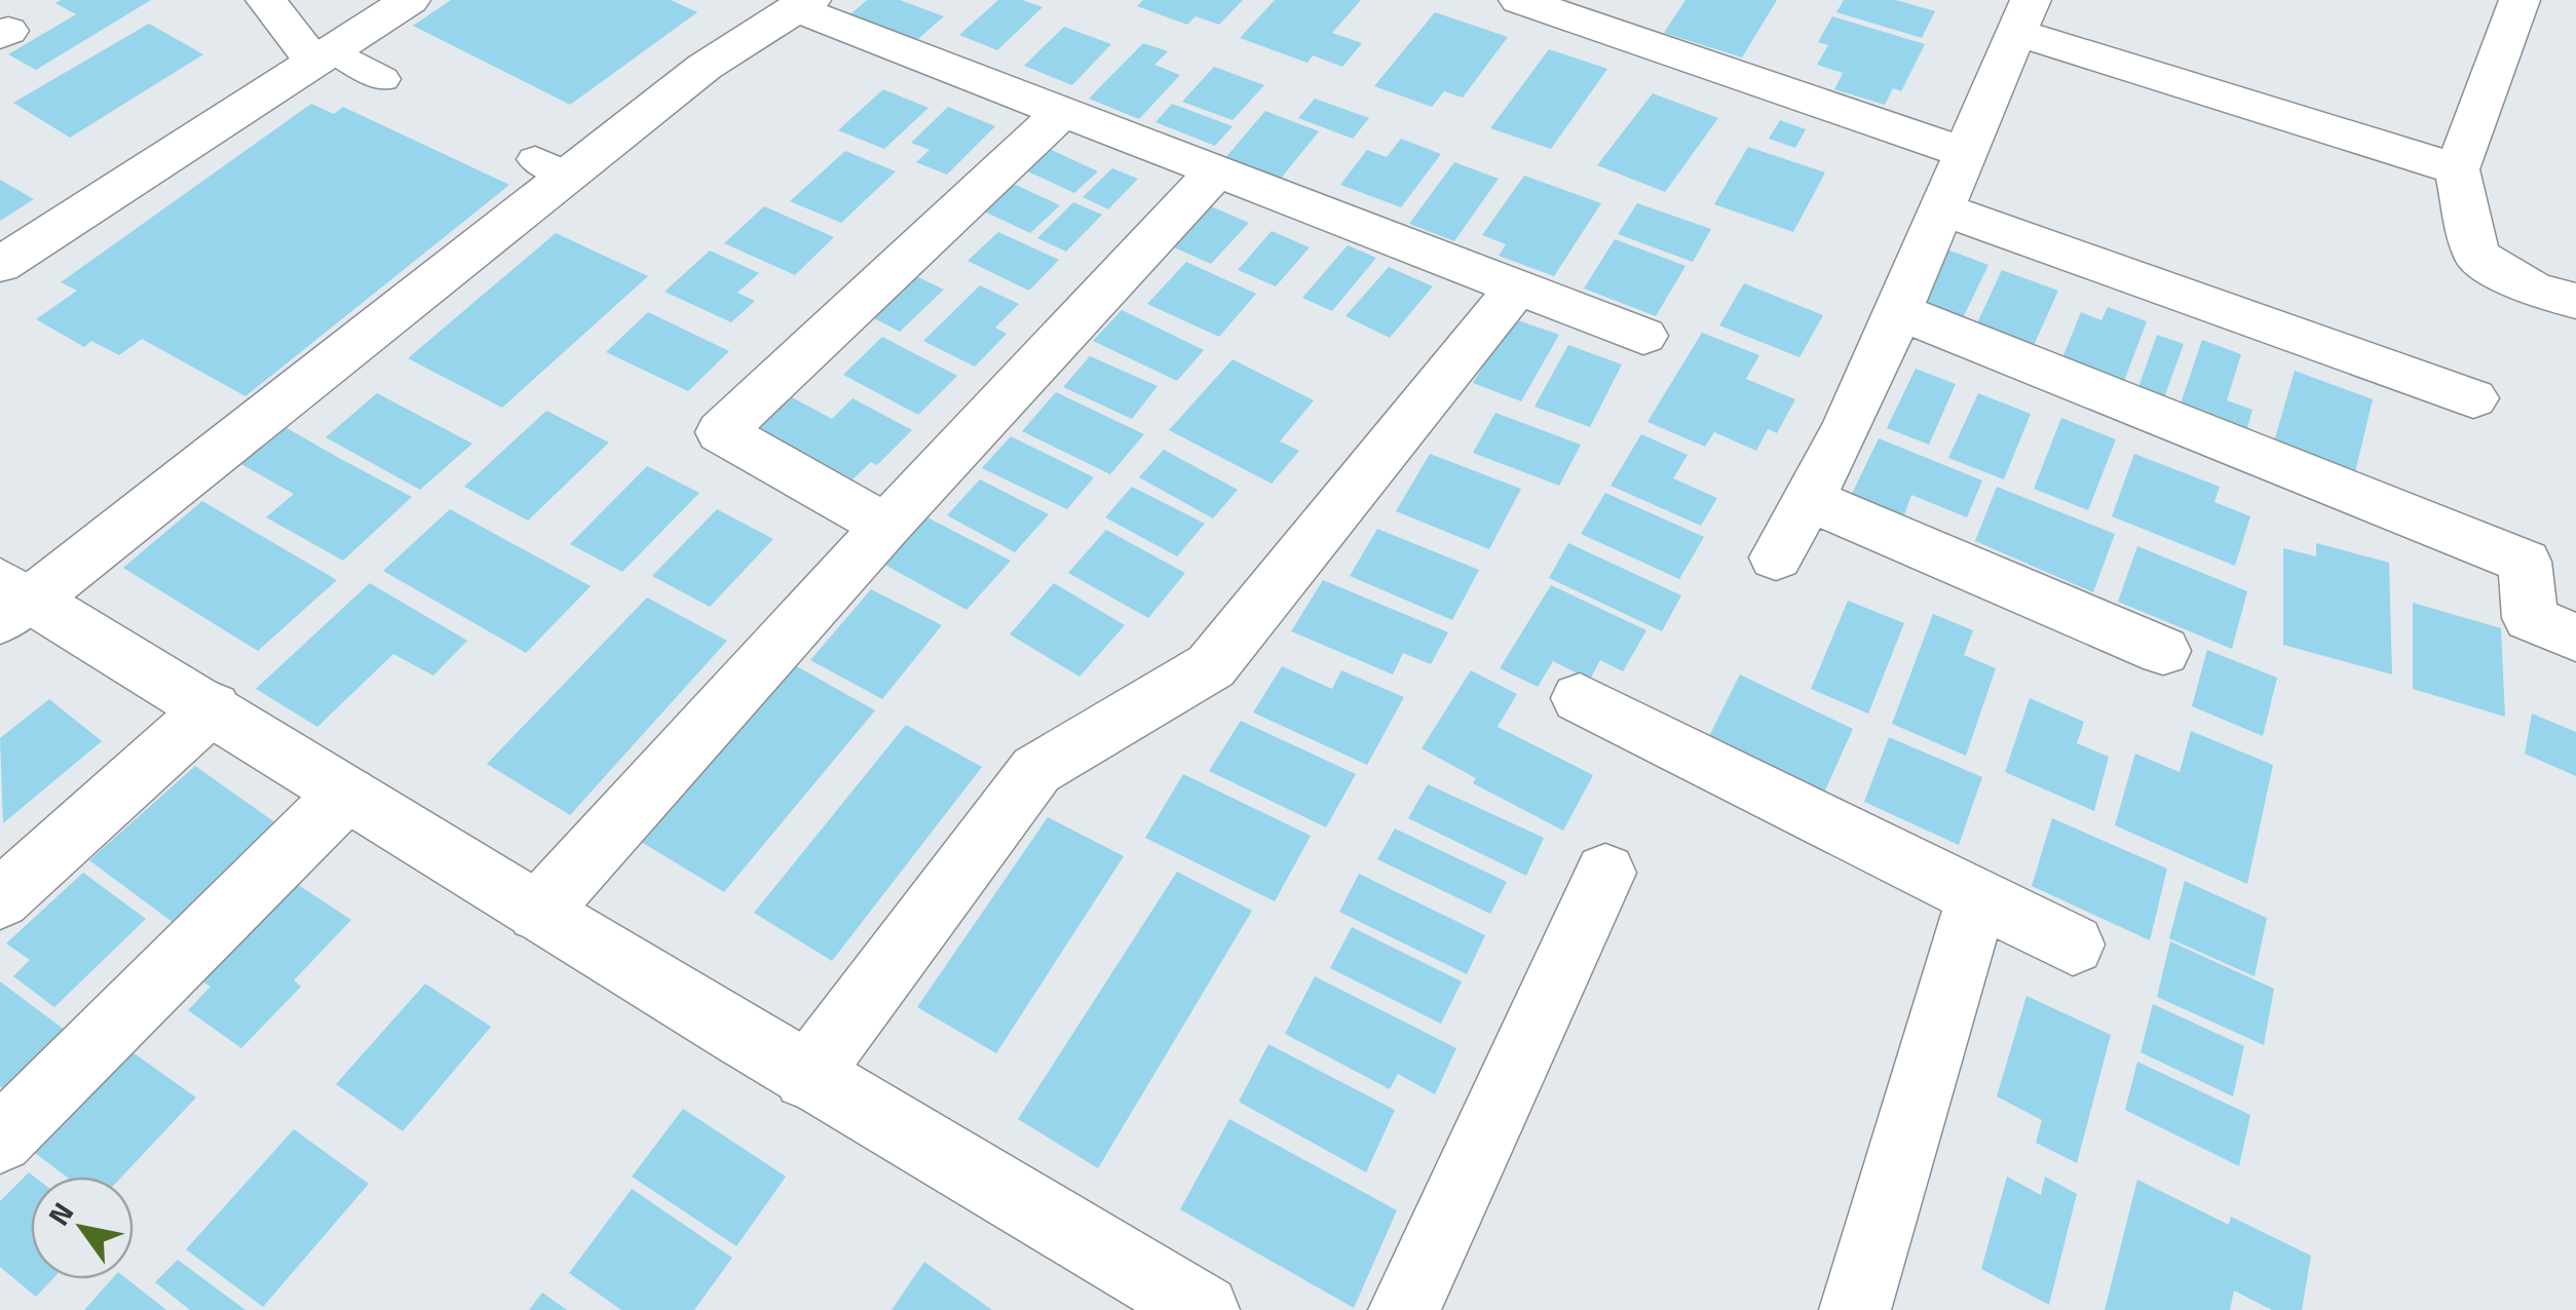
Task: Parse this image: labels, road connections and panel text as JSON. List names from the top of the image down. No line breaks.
{"north":"top left"}
